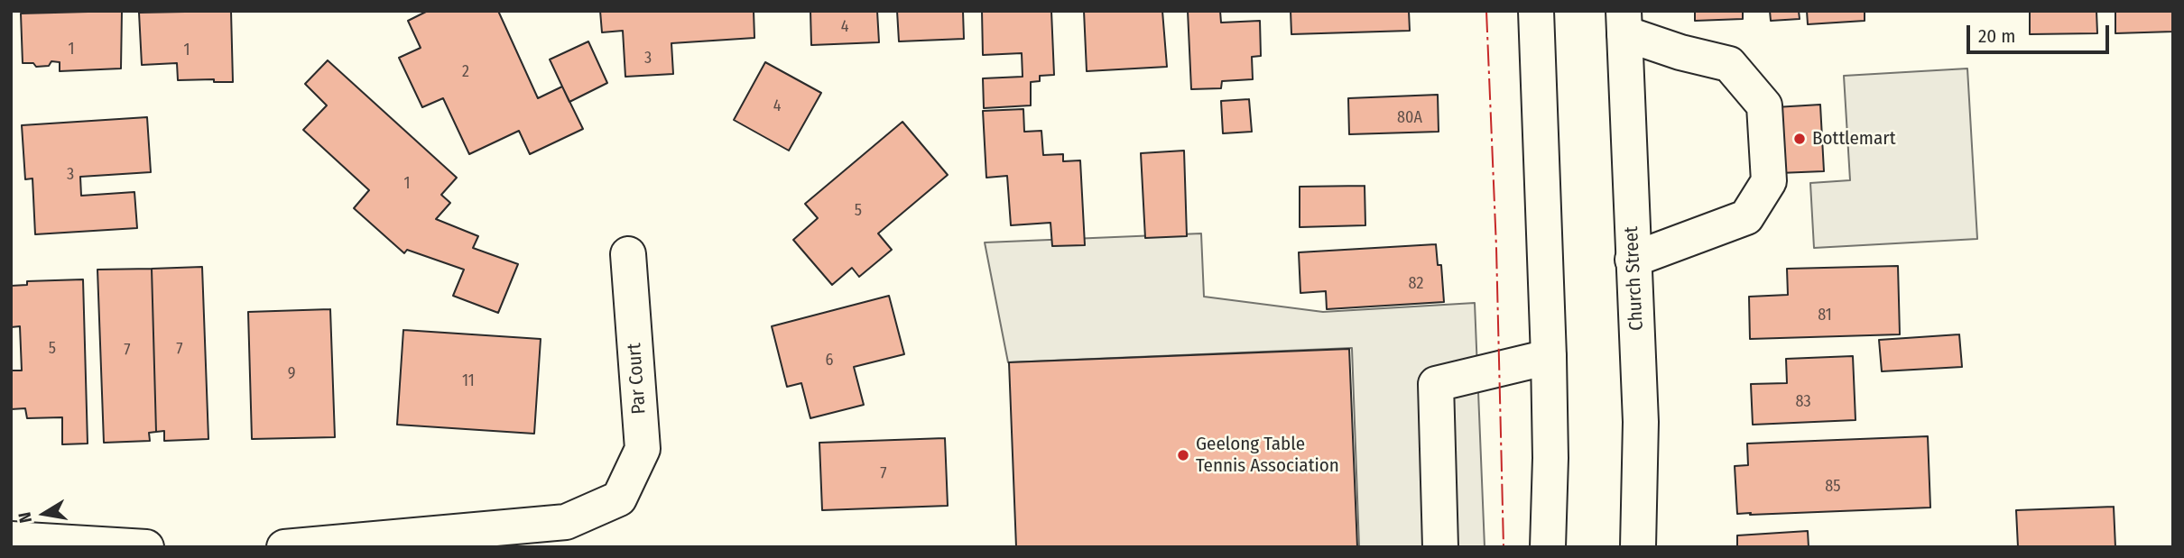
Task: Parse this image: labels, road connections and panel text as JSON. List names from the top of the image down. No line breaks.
{"streets":{"main road":["Church Street","Par Court"]},"places":["Bottlemart","Geelong Table Tennis Association"],"house_numbers":["4","1","1","3","2","4","80A","3","1","5","82","81","5","7","7","6","9","11","83","7","85"],"scale_bar":"20 m","north":"left"}
